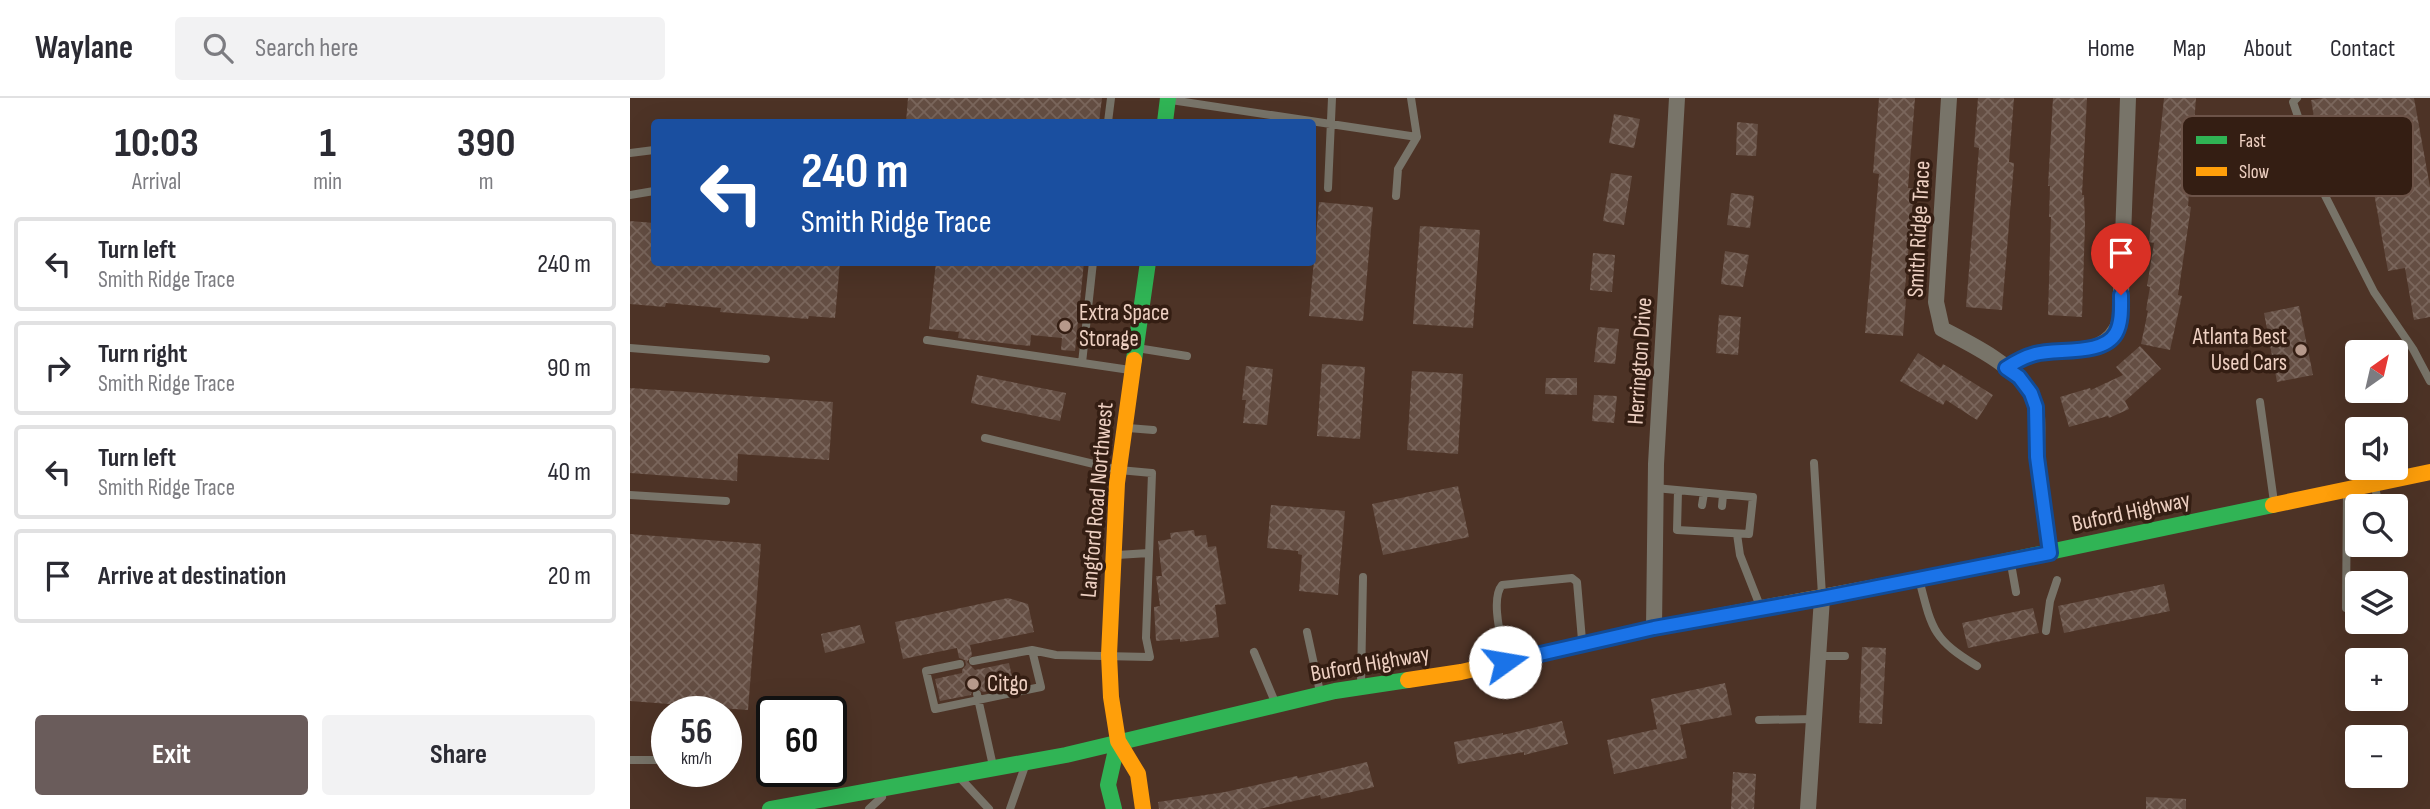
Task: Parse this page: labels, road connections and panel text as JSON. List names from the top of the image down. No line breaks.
{"streets":{"main road":["Langford Road Northwest","Buford Highway"],"street":["Smith Ridge Trace","Herrington Drive"]},"crossings":[["Smith Ridge Trace","Buford Highway"],["Herrington Drive","Buford Highway"],["Langford Road Northwest","Buford Highway"]],"places":["Extra Space Storage","Atlanta Best Used Cars","Citgo"],"legend":["Fast","Slow"],"north":"top right","page":{"header":"Waylane","search":"Search here","nav":["Home","Map","About","Contact"],"eta":["10:03","Arrival","1","min","390","m"],"turn":["240 m","Smith Ridge Trace"],"list":[{"name":"Turn left","note":"Smith Ridge Trace","value":"240 m"},{"name":"Turn right","note":"Smith Ridge Trace","value":"90 m"},{"name":"Turn left","note":"Smith Ridge Trace","value":"40 m"},{"name":"Arrive at destination","value":"20 m"}],"map_buttons":["+","−"],"speed":"56 km/h","limit":"60","buttons":["Exit","Share"]}}
